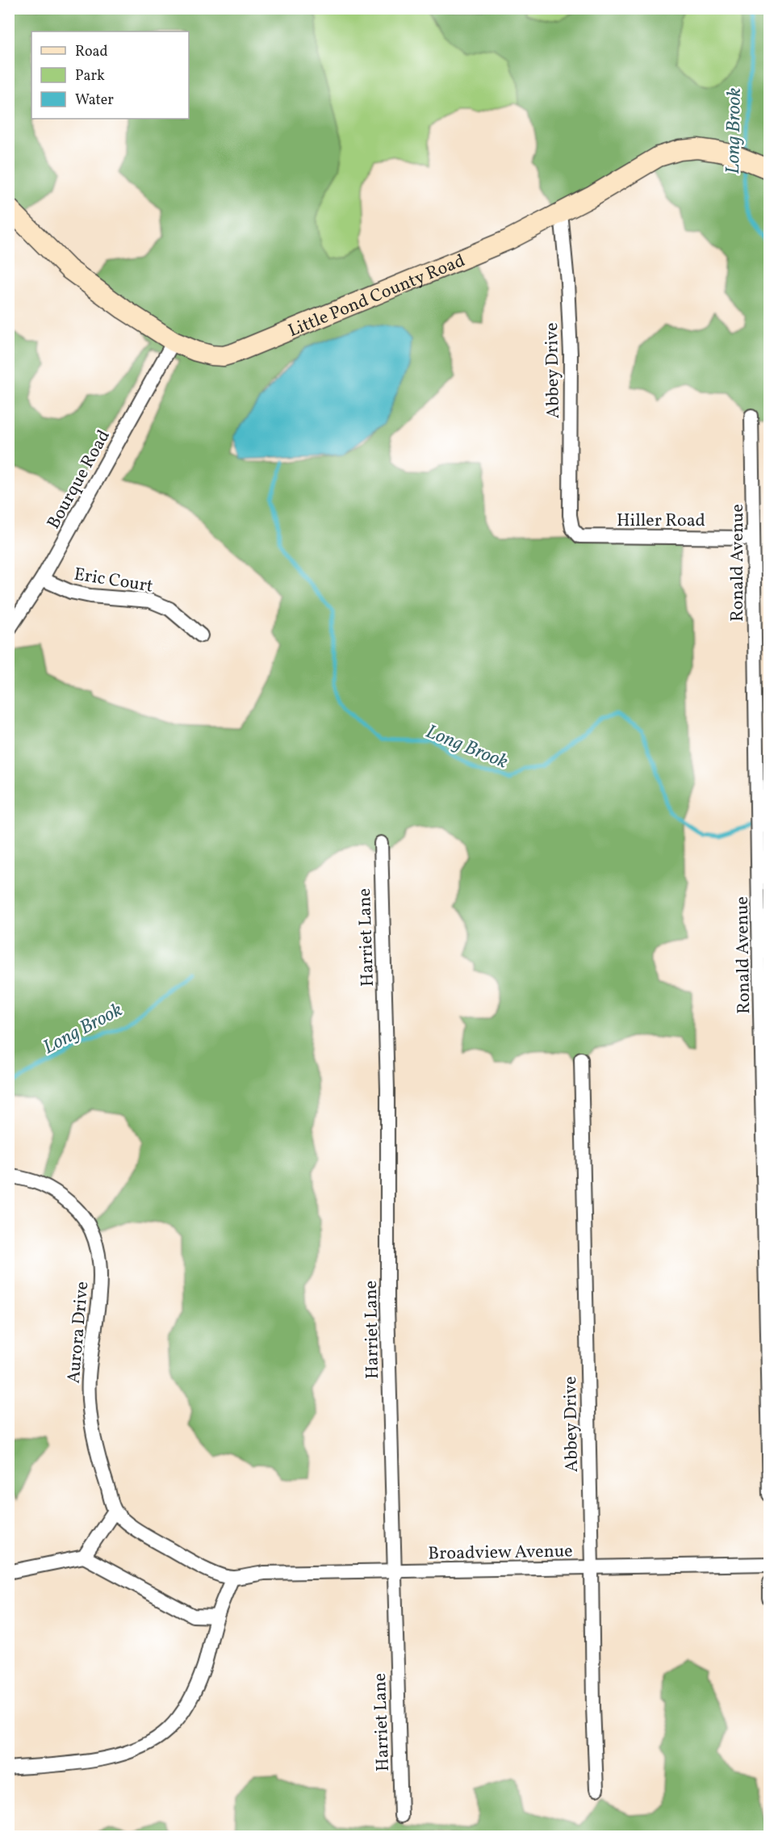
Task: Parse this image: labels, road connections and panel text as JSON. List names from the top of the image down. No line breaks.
{"streets":{"street":["Little Pond County Road","Abbey Drive","Bourque Road","Hiller Road","Ronald Avenue","Eric Court","Harriet Lane","Aurora Drive","Broadview Avenue"]},"crossings":[["Little Pond County Road","Abbey Drive"],["Little Pond County Road","Bourque Road"],["Abbey Drive","Hiller Road"],["Abbey Drive","Broadview Avenue"],["Bourque Road","Eric Court"],["Hiller Road","Ronald Avenue"],["Harriet Lane","Broadview Avenue"],["Aurora Drive","Broadview Avenue"]],"water":["Long Brook"],"legend":["Road","Park","Water"]}
